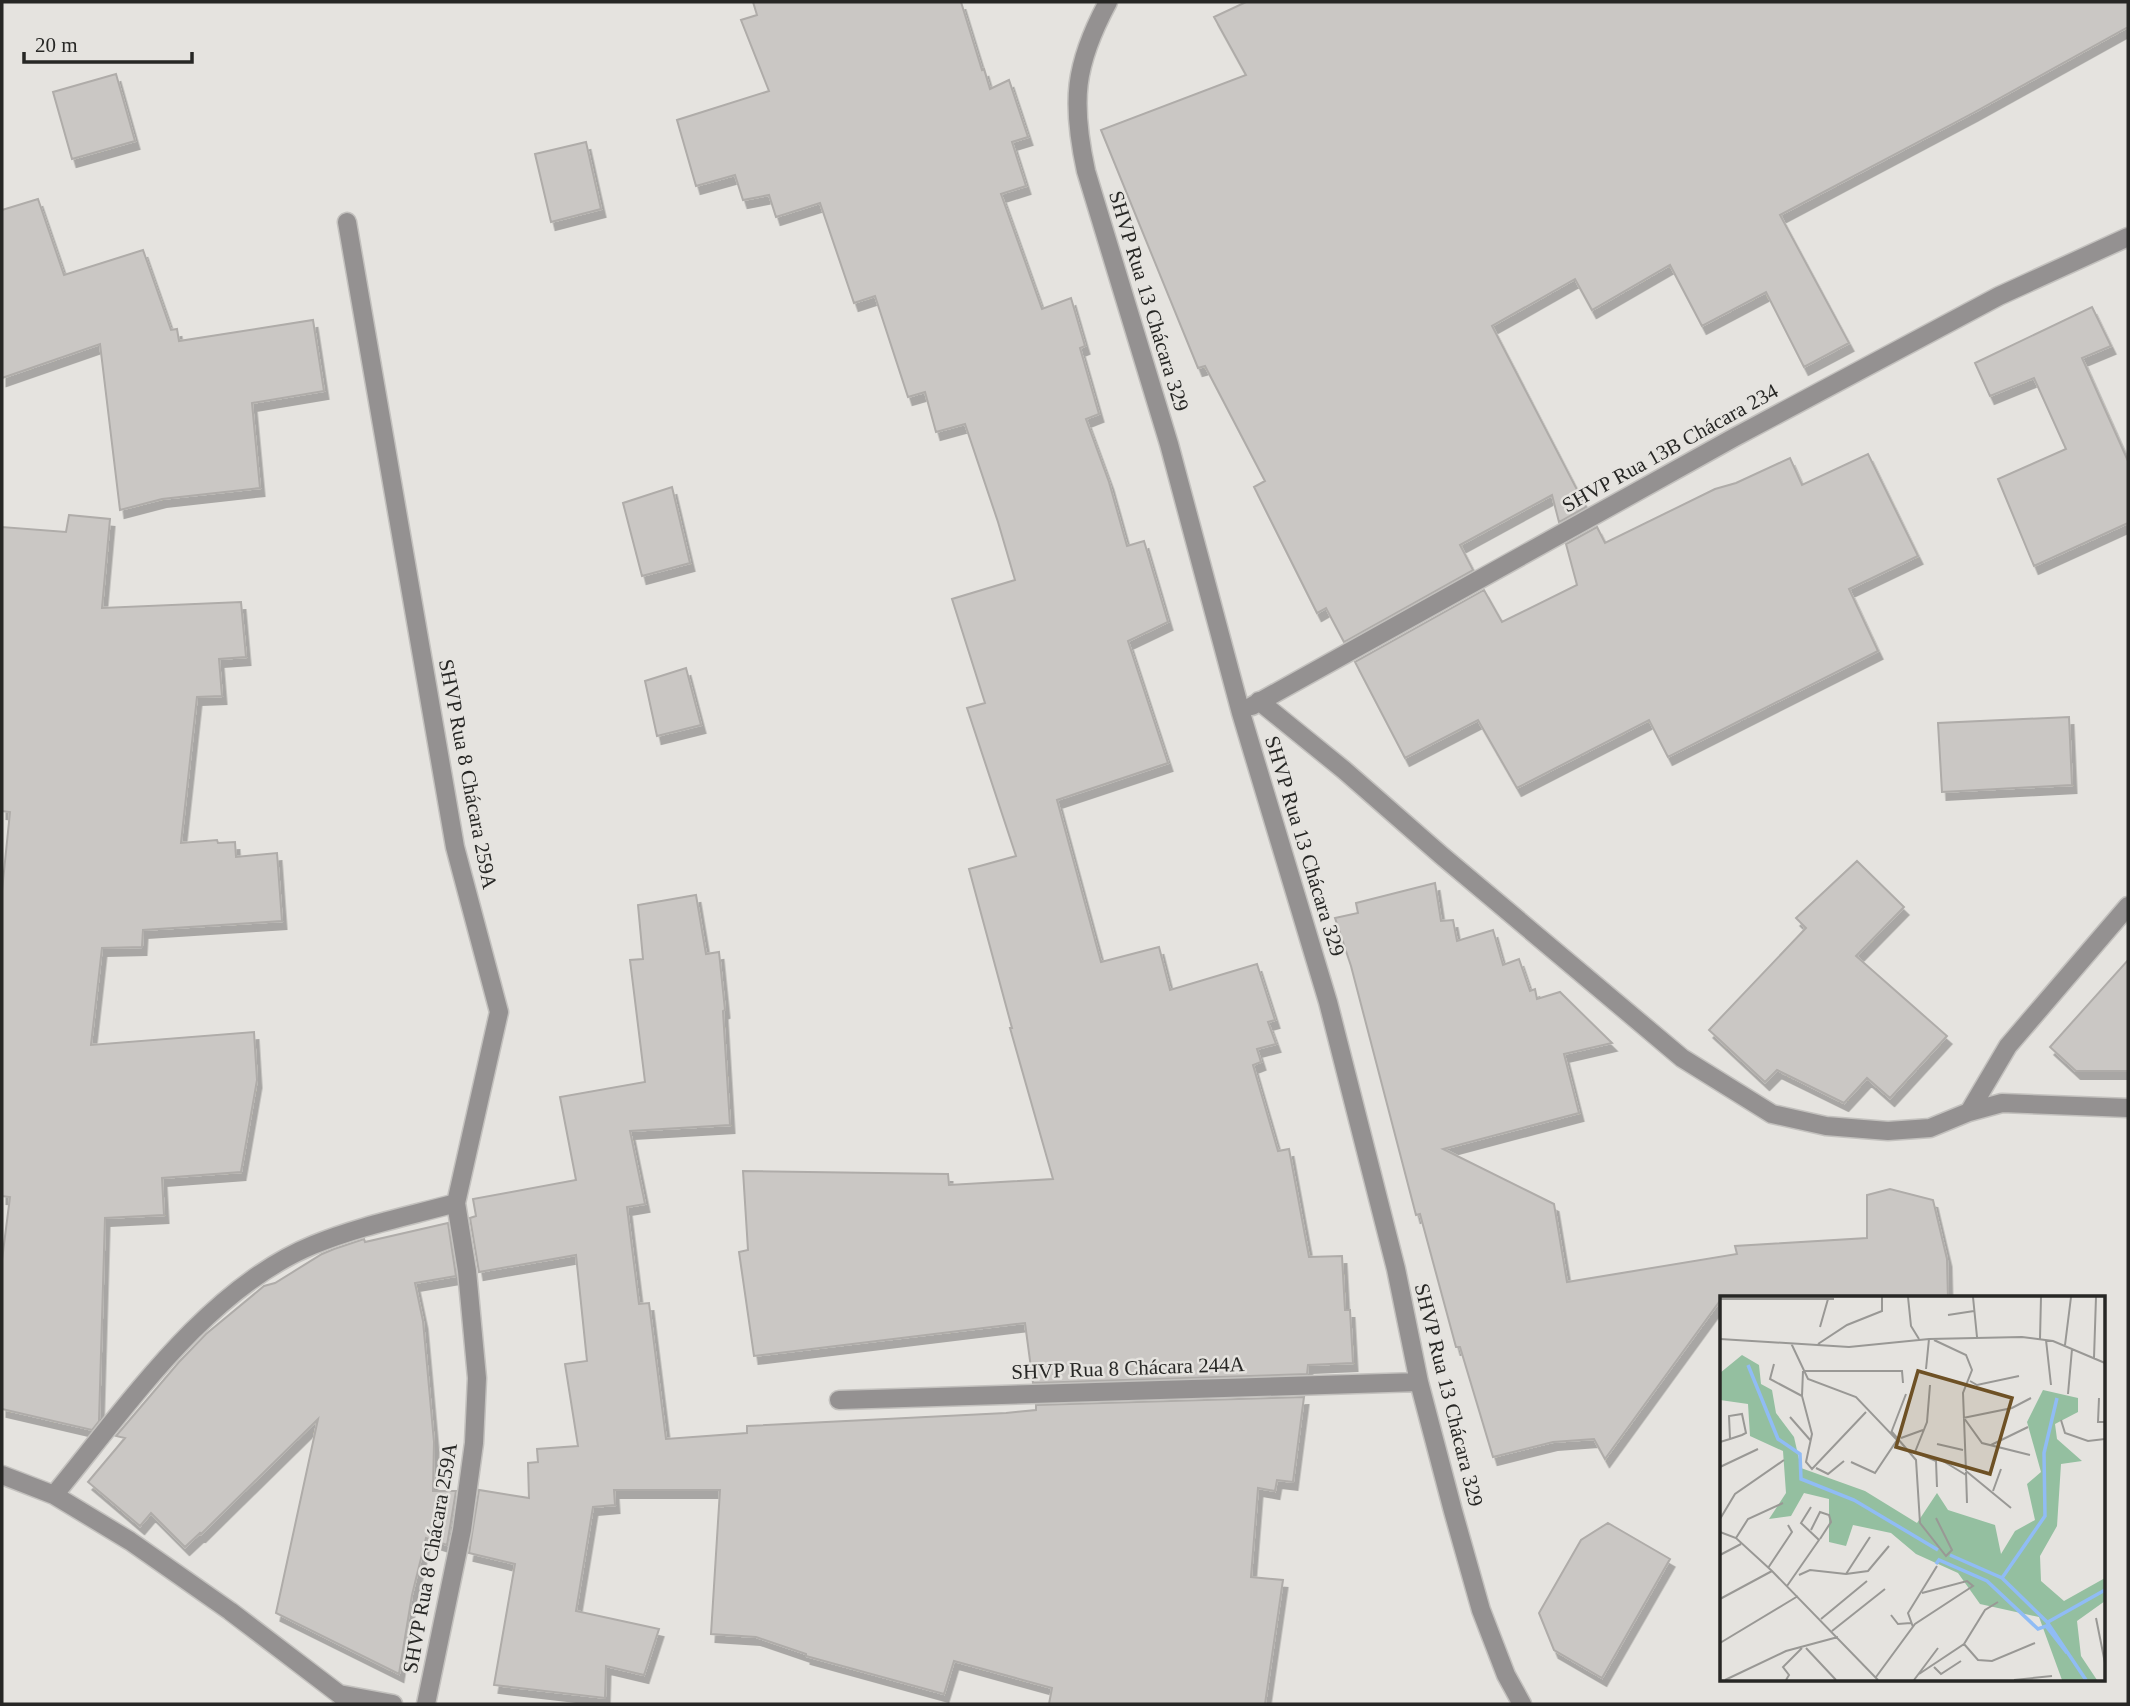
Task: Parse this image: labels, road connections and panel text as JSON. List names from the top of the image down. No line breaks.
{"streets":{"street":["SHVP Rua 13 Chácara 329","SHVP Rua 13B Chácara 234","SHVP Rua 8 Chácara 259A","SHVP Rua 8 Chácara 244A"]},"crossings":[["SHVP Rua 13 Chácara 329","SHVP Rua 13B Chácara 234"],["SHVP Rua 13 Chácara 329","SHVP Rua 8 Chácara 244A"]],"scale_bar":"20 m"}
